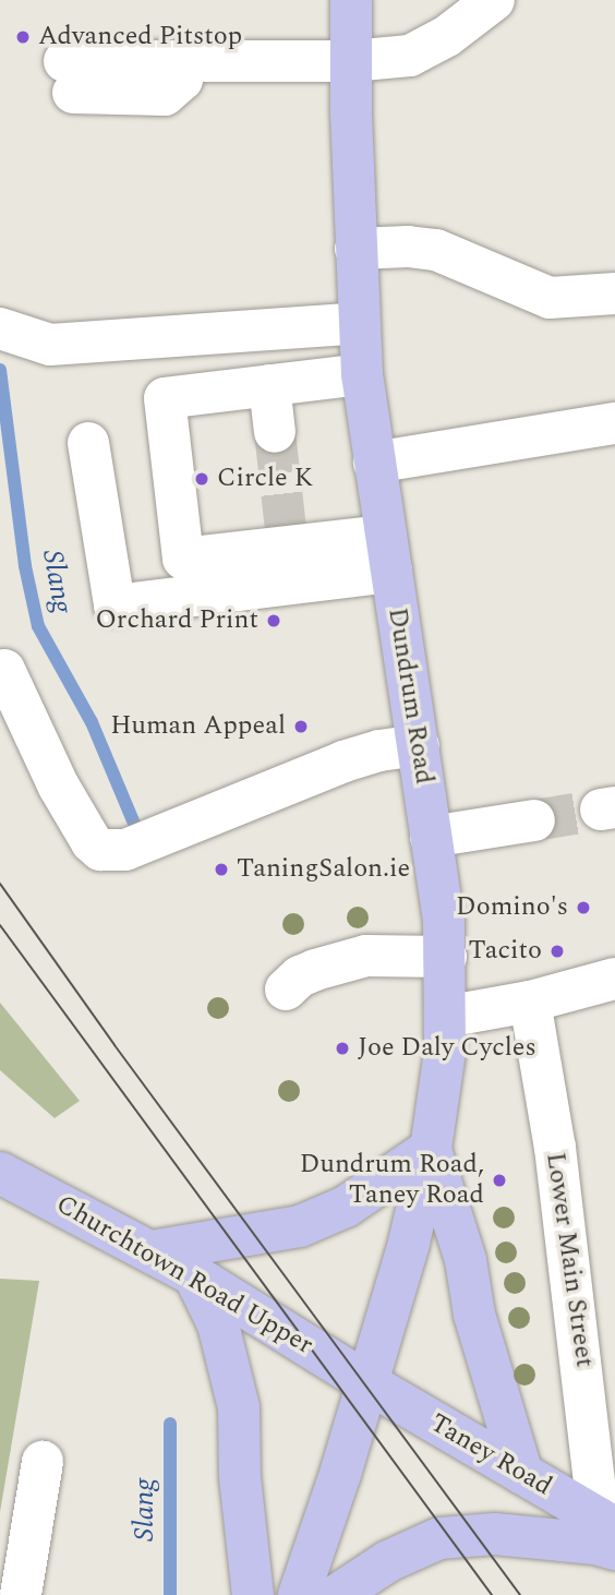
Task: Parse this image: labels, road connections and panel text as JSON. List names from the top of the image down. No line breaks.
{"streets":{"main road":["Dundrum Road","Churchtown Road Upper","Taney Road"],"street":["Lower Main Street"]},"crossings":[["Dundrum Road","Churchtown Road Upper"],["Dundrum Road","Taney Road"],["Lower Main Street","Taney Road"],["Churchtown Road Upper","Taney Road"]],"water":["Slang"],"places":["Advanced Pitstop","Circle K","Orchard Print","Human Appeal","TaningSalon.ie","Domino's","Tacito","Joe Daly Cycles","Dundrum Road, Taney Road"]}
